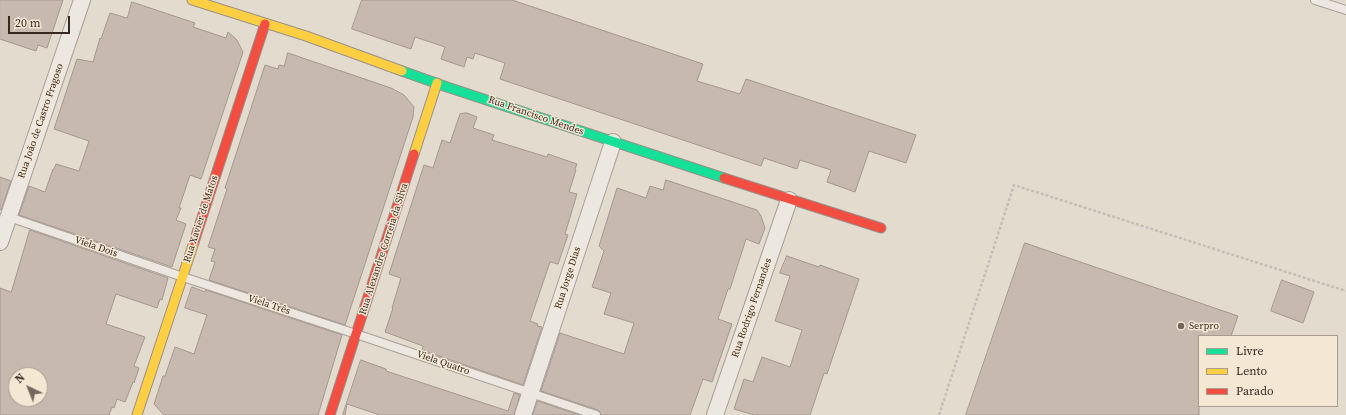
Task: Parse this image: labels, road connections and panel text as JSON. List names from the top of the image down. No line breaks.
{"streets":{"street":["Rua Francisco Mendes","Rua João de Castro Fragoso","Rua Xavier de Matos","Rua Alexandre Correia da Silva","Rua Jorge Dias","Rua Rodrigo Fernandes"],"lane":["Viela Dois","Viela Três","Viela Quatro"]},"crossings":[["Rua Francisco Mendes","Rua Xavier de Matos"],["Rua Francisco Mendes","Rua Alexandre Correia da Silva"],["Rua Francisco Mendes","Rua Jorge Dias"],["Rua Francisco Mendes","Rua Rodrigo Fernandes"],["Rua João de Castro Fragoso","Viela Dois"],["Rua Xavier de Matos","Viela Dois"],["Rua Xavier de Matos","Viela Três"],["Viela Dois","Viela Três"],["Rua Alexandre Correia da Silva","Viela Três"],["Rua Alexandre Correia da Silva","Viela Quatro"],["Rua Jorge Dias","Viela Quatro"],["Viela Três","Viela Quatro"]],"places":["Serpro"],"legend":["Livre","Lento","Parado"],"scale_bar":"20 m","north":"top left"}
